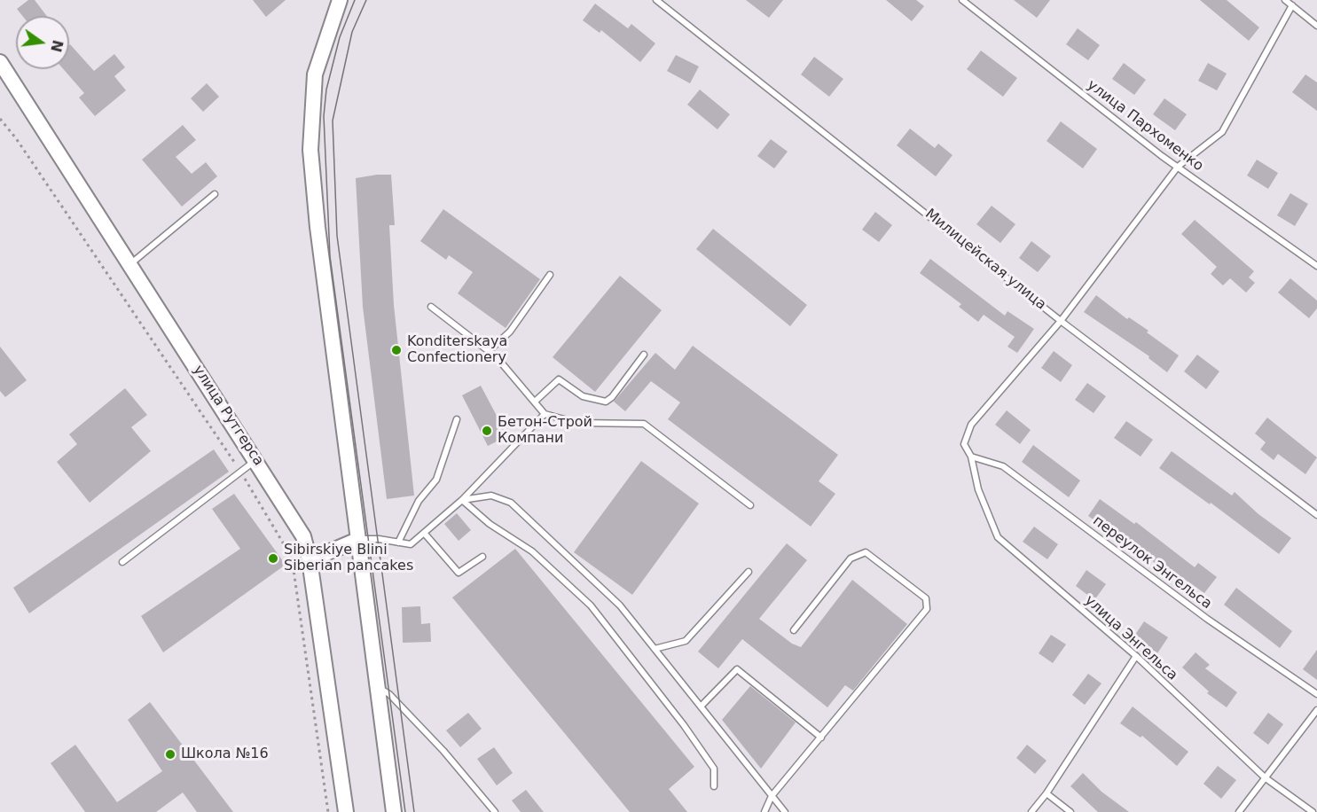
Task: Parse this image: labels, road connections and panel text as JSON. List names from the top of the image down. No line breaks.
{"streets":{"main road":["улица Рутгерса"],"lane":["улица Пархоменко","Милицейская улица","переулок Энгельса","улица Энгельса"]},"crossings":[["улица Пархоменко","улица Энгельса"],["Милицейская улица","улица Энгельса"],["переулок Энгельса","улица Энгельса"]],"places":["Konditerskaya Confectionery","Бетон-Строй Компани","Sibirskiye Blini Siberian pancakes","Школа №16"],"north":"right"}
